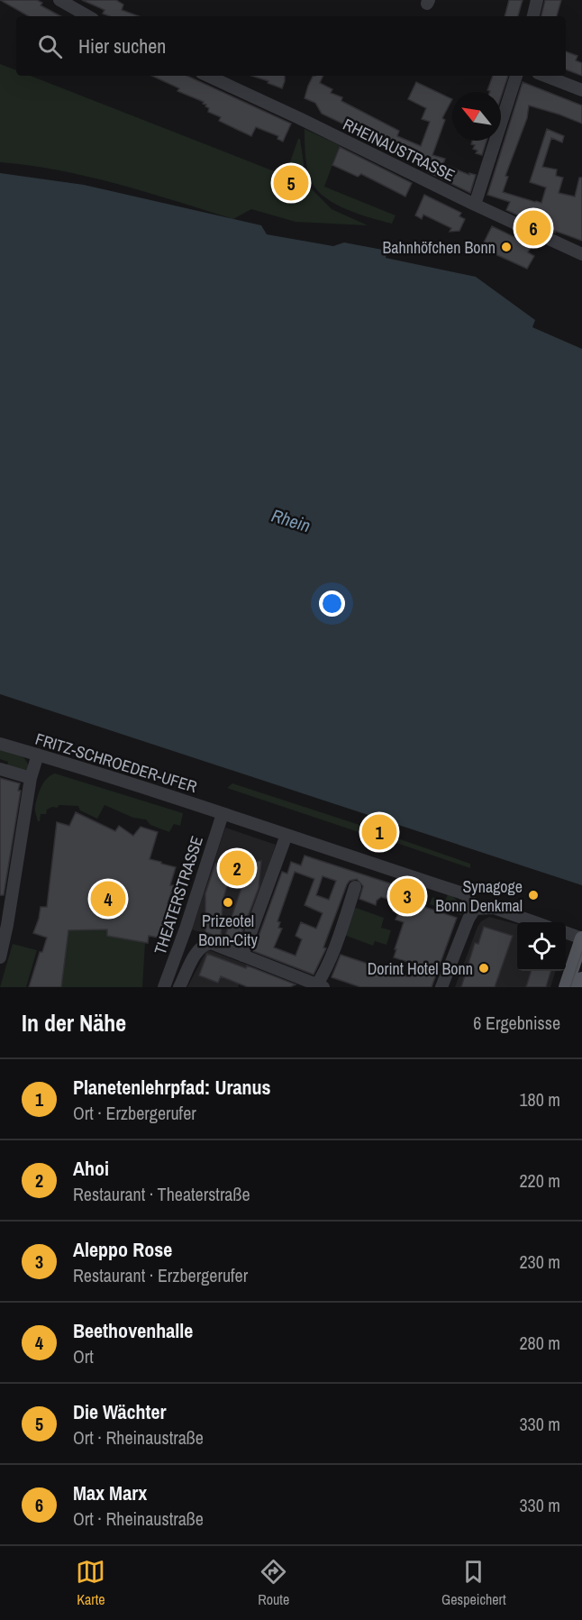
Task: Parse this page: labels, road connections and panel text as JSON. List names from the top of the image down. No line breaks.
{"streets":{"street":["RHEINAUSTRASSE","FRITZ-SCHROEDER-UFER","THEATERSTRASSE"]},"crossings":[["FRITZ-SCHROEDER-UFER","THEATERSTRASSE"]],"water":["Rhein"],"places":["Bahnhöfchen Bonn","Synagoge Bonn Denkmal","Prizeotel Bonn-City","Dorint Hotel Bonn"],"north":"top left","page":{"search":"Hier suchen","pins":["5","6","1","2","3","4"],"heading":["In der Nähe","6 Ergebnisse"],"list":[{"mark":"1","name":"Planetenlehrpfad: Uranus","note":"Ort · Erzbergerufer","value":"180 m"},{"mark":"2","name":"Ahoi","note":"Restaurant · Theaterstraße","value":"220 m"},{"mark":"3","name":"Aleppo Rose","note":"Restaurant · Erzbergerufer","value":"230 m"},{"mark":"4","name":"Beethovenhalle","note":"Ort","value":"280 m"},{"mark":"5","name":"Die Wächter","note":"Ort · Rheinaustraße","value":"330 m"},{"mark":"6","name":"Max Marx","note":"Ort · Rheinaustraße","value":"330 m"}],"nav":["Karte","Route","Gespeichert"]}}
